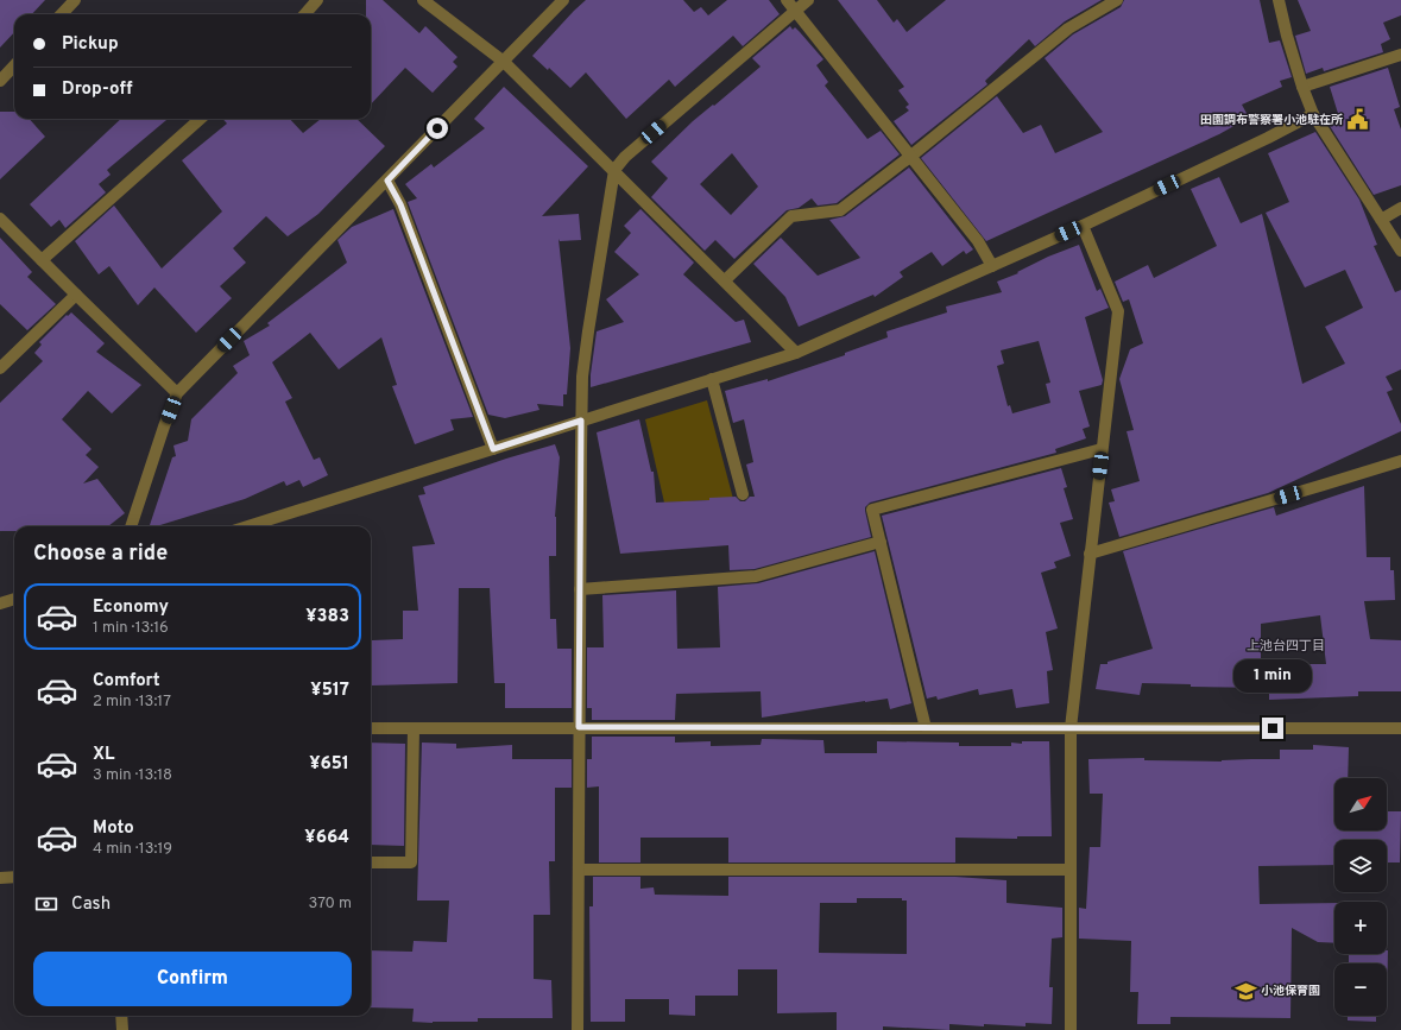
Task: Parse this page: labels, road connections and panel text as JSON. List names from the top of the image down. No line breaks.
{"districts":["上池台四丁目"],"places":{"public building":["田園調布警察署小池駐在所"],"school or university":["小池保育園"]},"north":"top right","page":{"banner":["Pickup","Drop-off"],"heading":"Choose a ride","list":[{"name":"Economy","note":"1 min · 13:16","value":"¥383"},{"name":"Comfort","note":"2 min · 13:17","value":"¥517"},{"name":"XL","note":"3 min · 13:18","value":"¥651"},{"name":"Moto","note":"4 min · 13:19","value":"¥664"}],"bubble":"1 min","map_buttons":["+","−"],"pay":["Cash","370 m"],"buttons":"Confirm"}}
